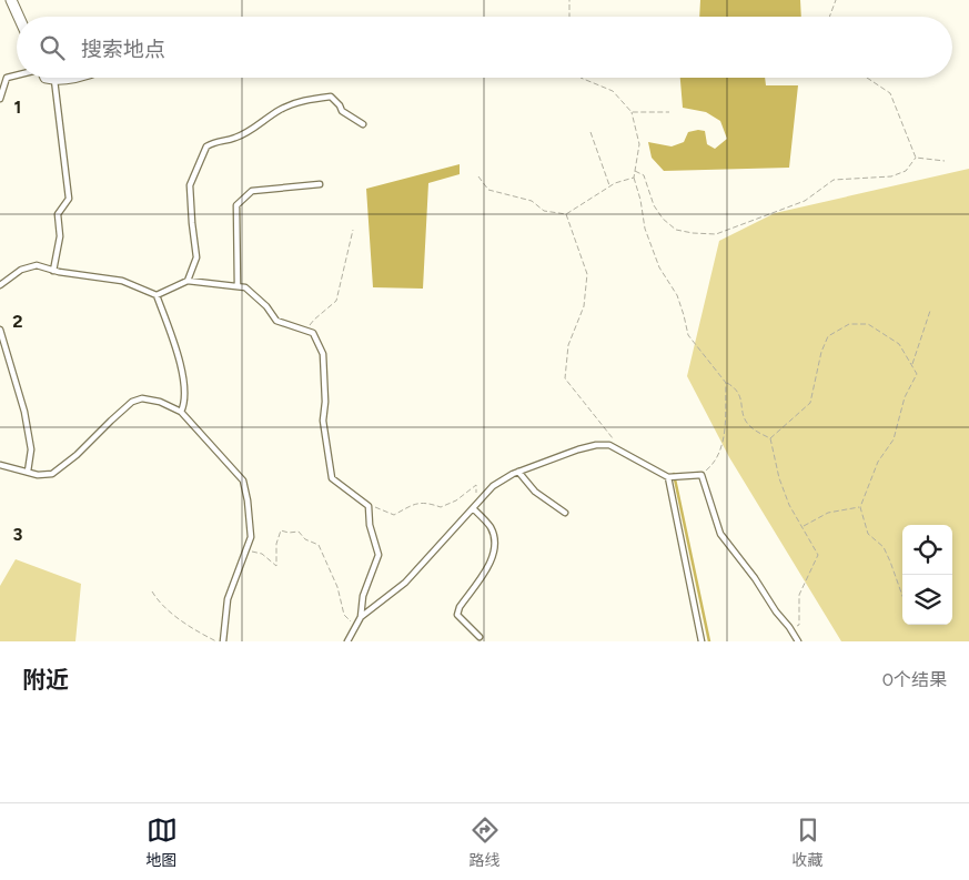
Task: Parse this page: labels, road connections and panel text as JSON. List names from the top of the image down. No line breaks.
{"page":{"search":"搜索地点","heading":["附近","0个结果"],"nav":["地图","路线","收藏"]},"grid":{"rows":["1","2","3"]}}
